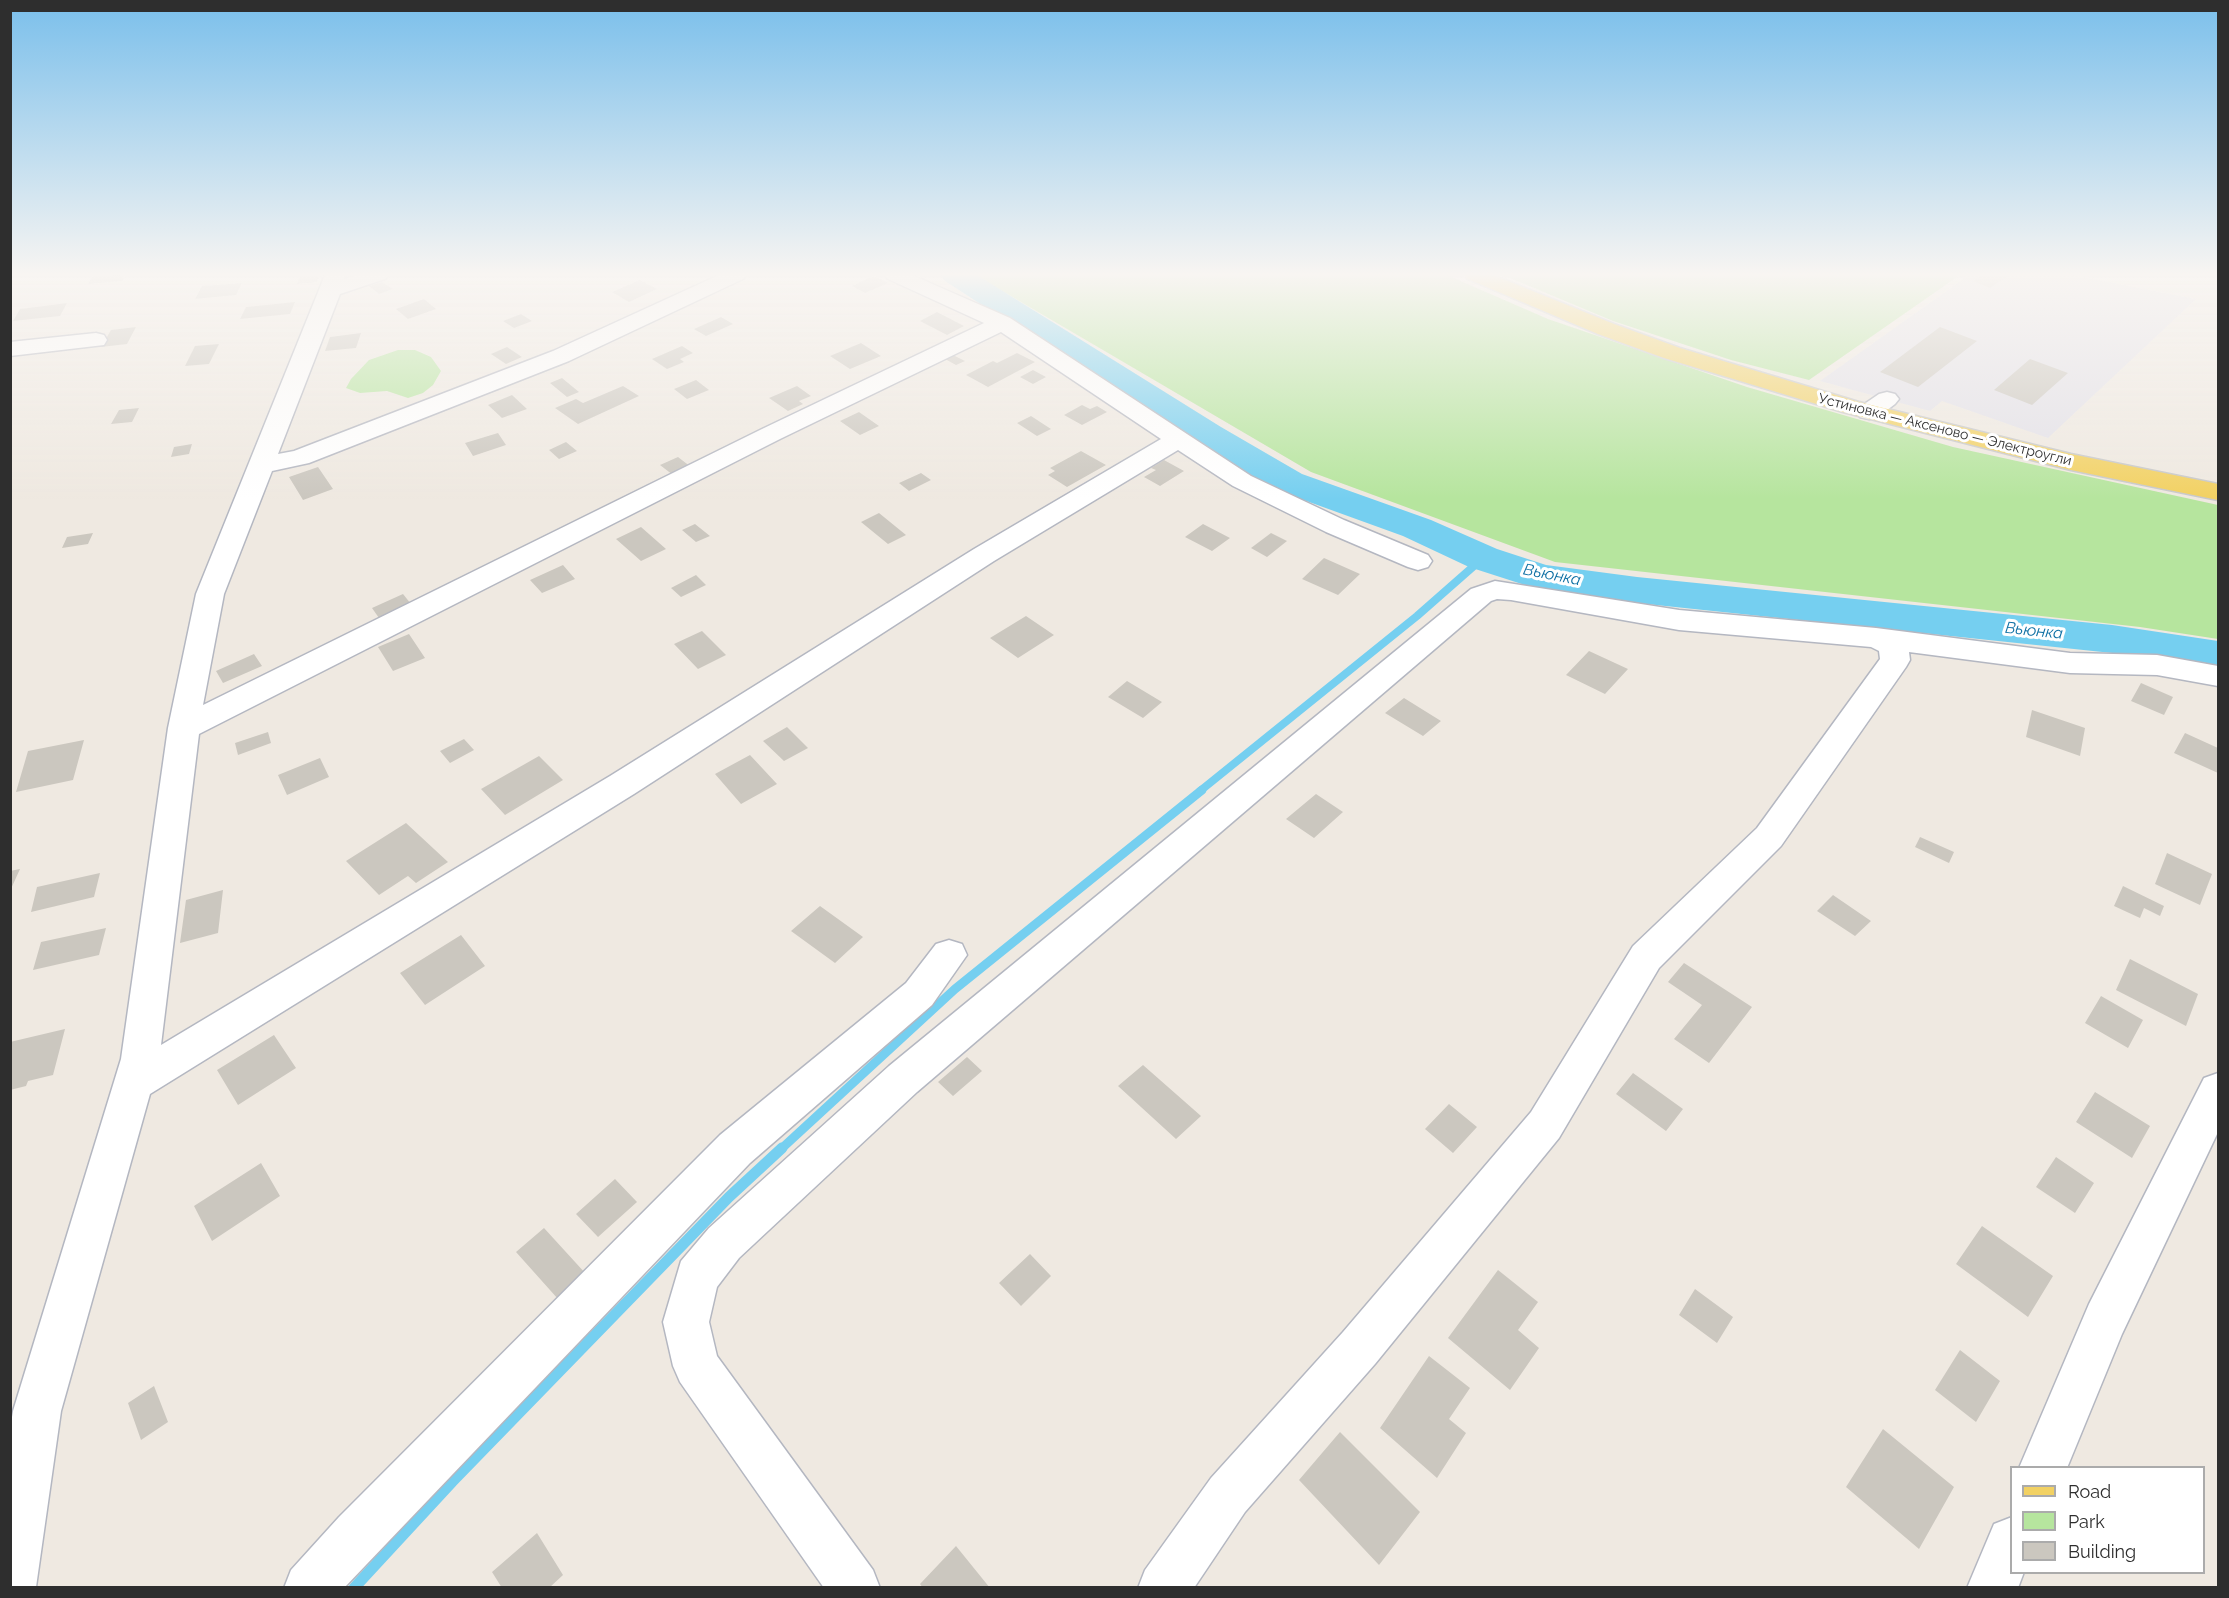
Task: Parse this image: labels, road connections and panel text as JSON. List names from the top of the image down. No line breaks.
{"streets":{"main road":["Устиновка — Аксеново — Электроугли"]},"water":["Вьюнка"],"legend":["Road","Park","Building"]}
